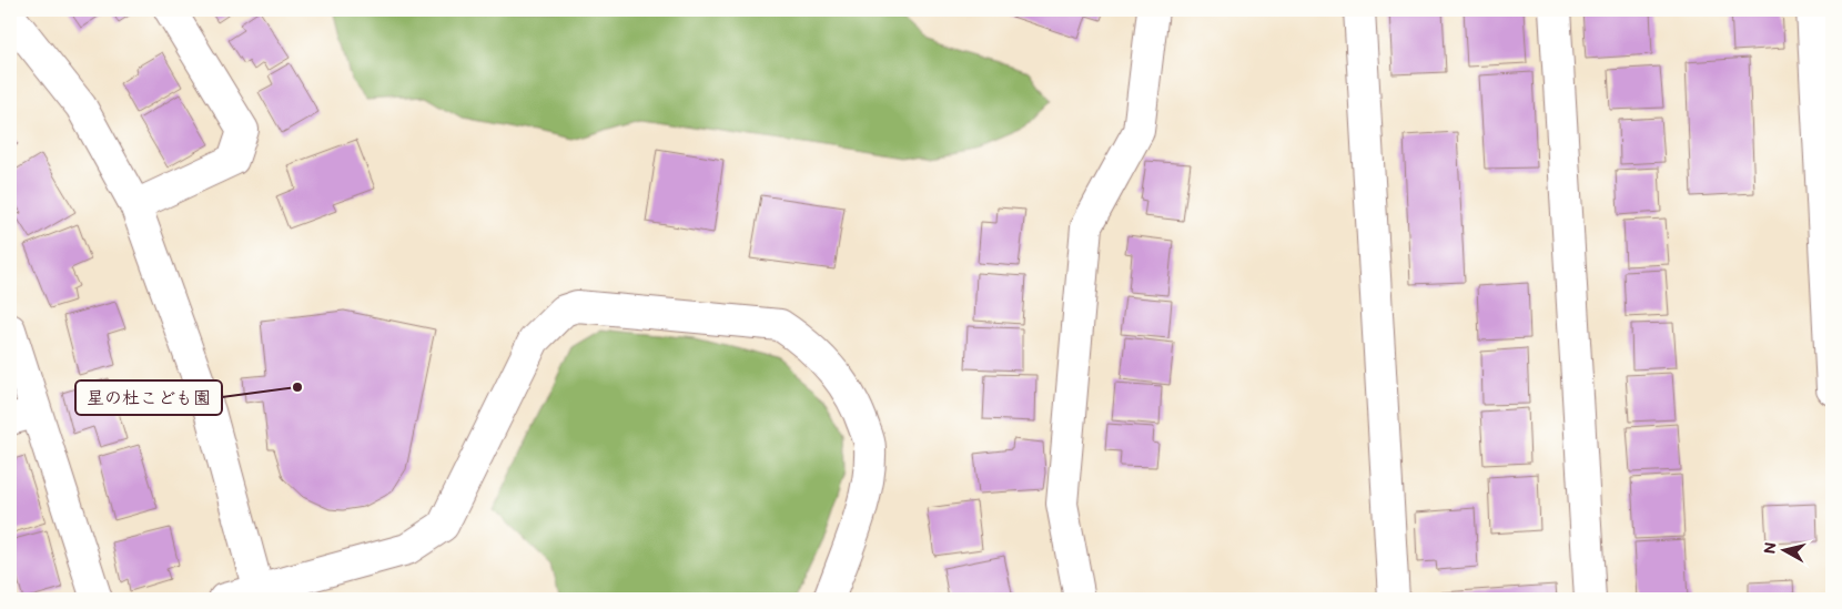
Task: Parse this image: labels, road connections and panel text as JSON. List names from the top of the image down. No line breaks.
{"places":["星の杜こども園"],"north":"left"}
